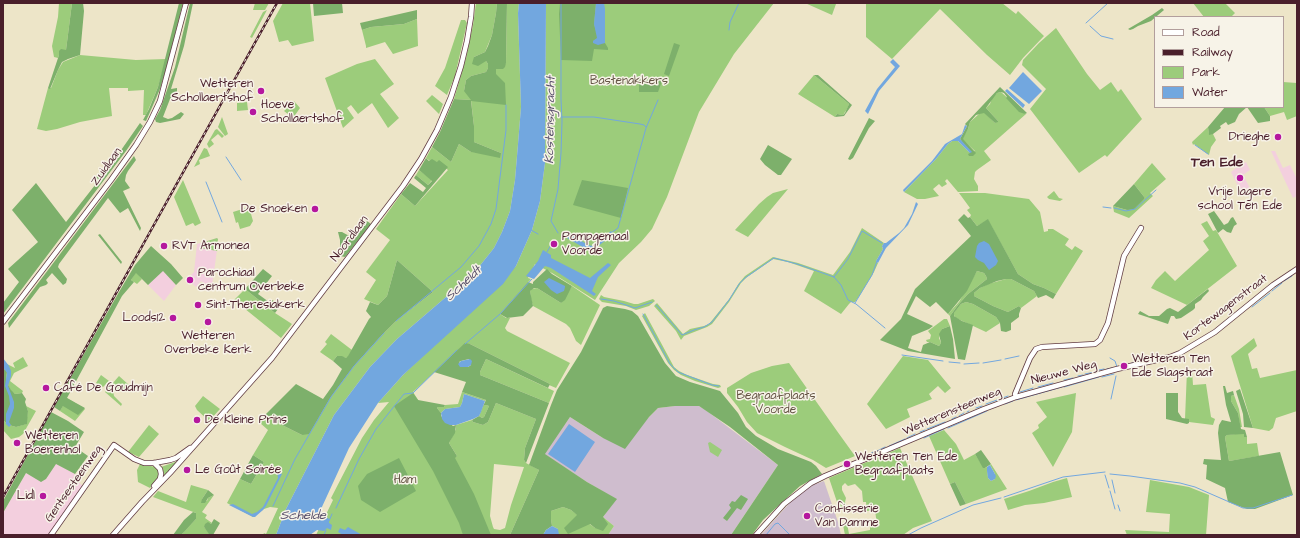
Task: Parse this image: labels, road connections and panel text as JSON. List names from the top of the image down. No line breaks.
{"streets":{"street":["Zuidlaan","Noordlaan","Kortewagenstraat","Nieuwe Weg","Wetterensteenweg","Gentsesteenweg"]},"crossings":[["Noordlaan","Gentsesteenweg"],["Kortewagenstraat","Nieuwe Weg"],["Nieuwe Weg","Wetterensteenweg"]],"districts":["Ten Ede"],"water":["Kostensgracht","Scheldt","Schelde"],"parks":["Bastenakkers","Begraafplaats Voorde","Ham"],"places":["Wetteren Schollaertshof","Hoeve Schollaertshof","Drieghe","Vrije lagere school Ten Ede","De Snoeken","Pompgemaal Voorde","RVT Armonea","Parochiaal centrum Overbeke","Sint-Theresiakerk","Loods12","Wetteren Overbeke Kerk","Wetteren Ten Ede Slagstraat","Café De Goudmijn","De Kleine Prins","Wetteren Boerenhol","Wetteren Ten Ede Begraafplaats","Le Goût Soirée","Lidl","Confisserie Van Damme"],"legend":["Road","Railway","Park","Water"]}
